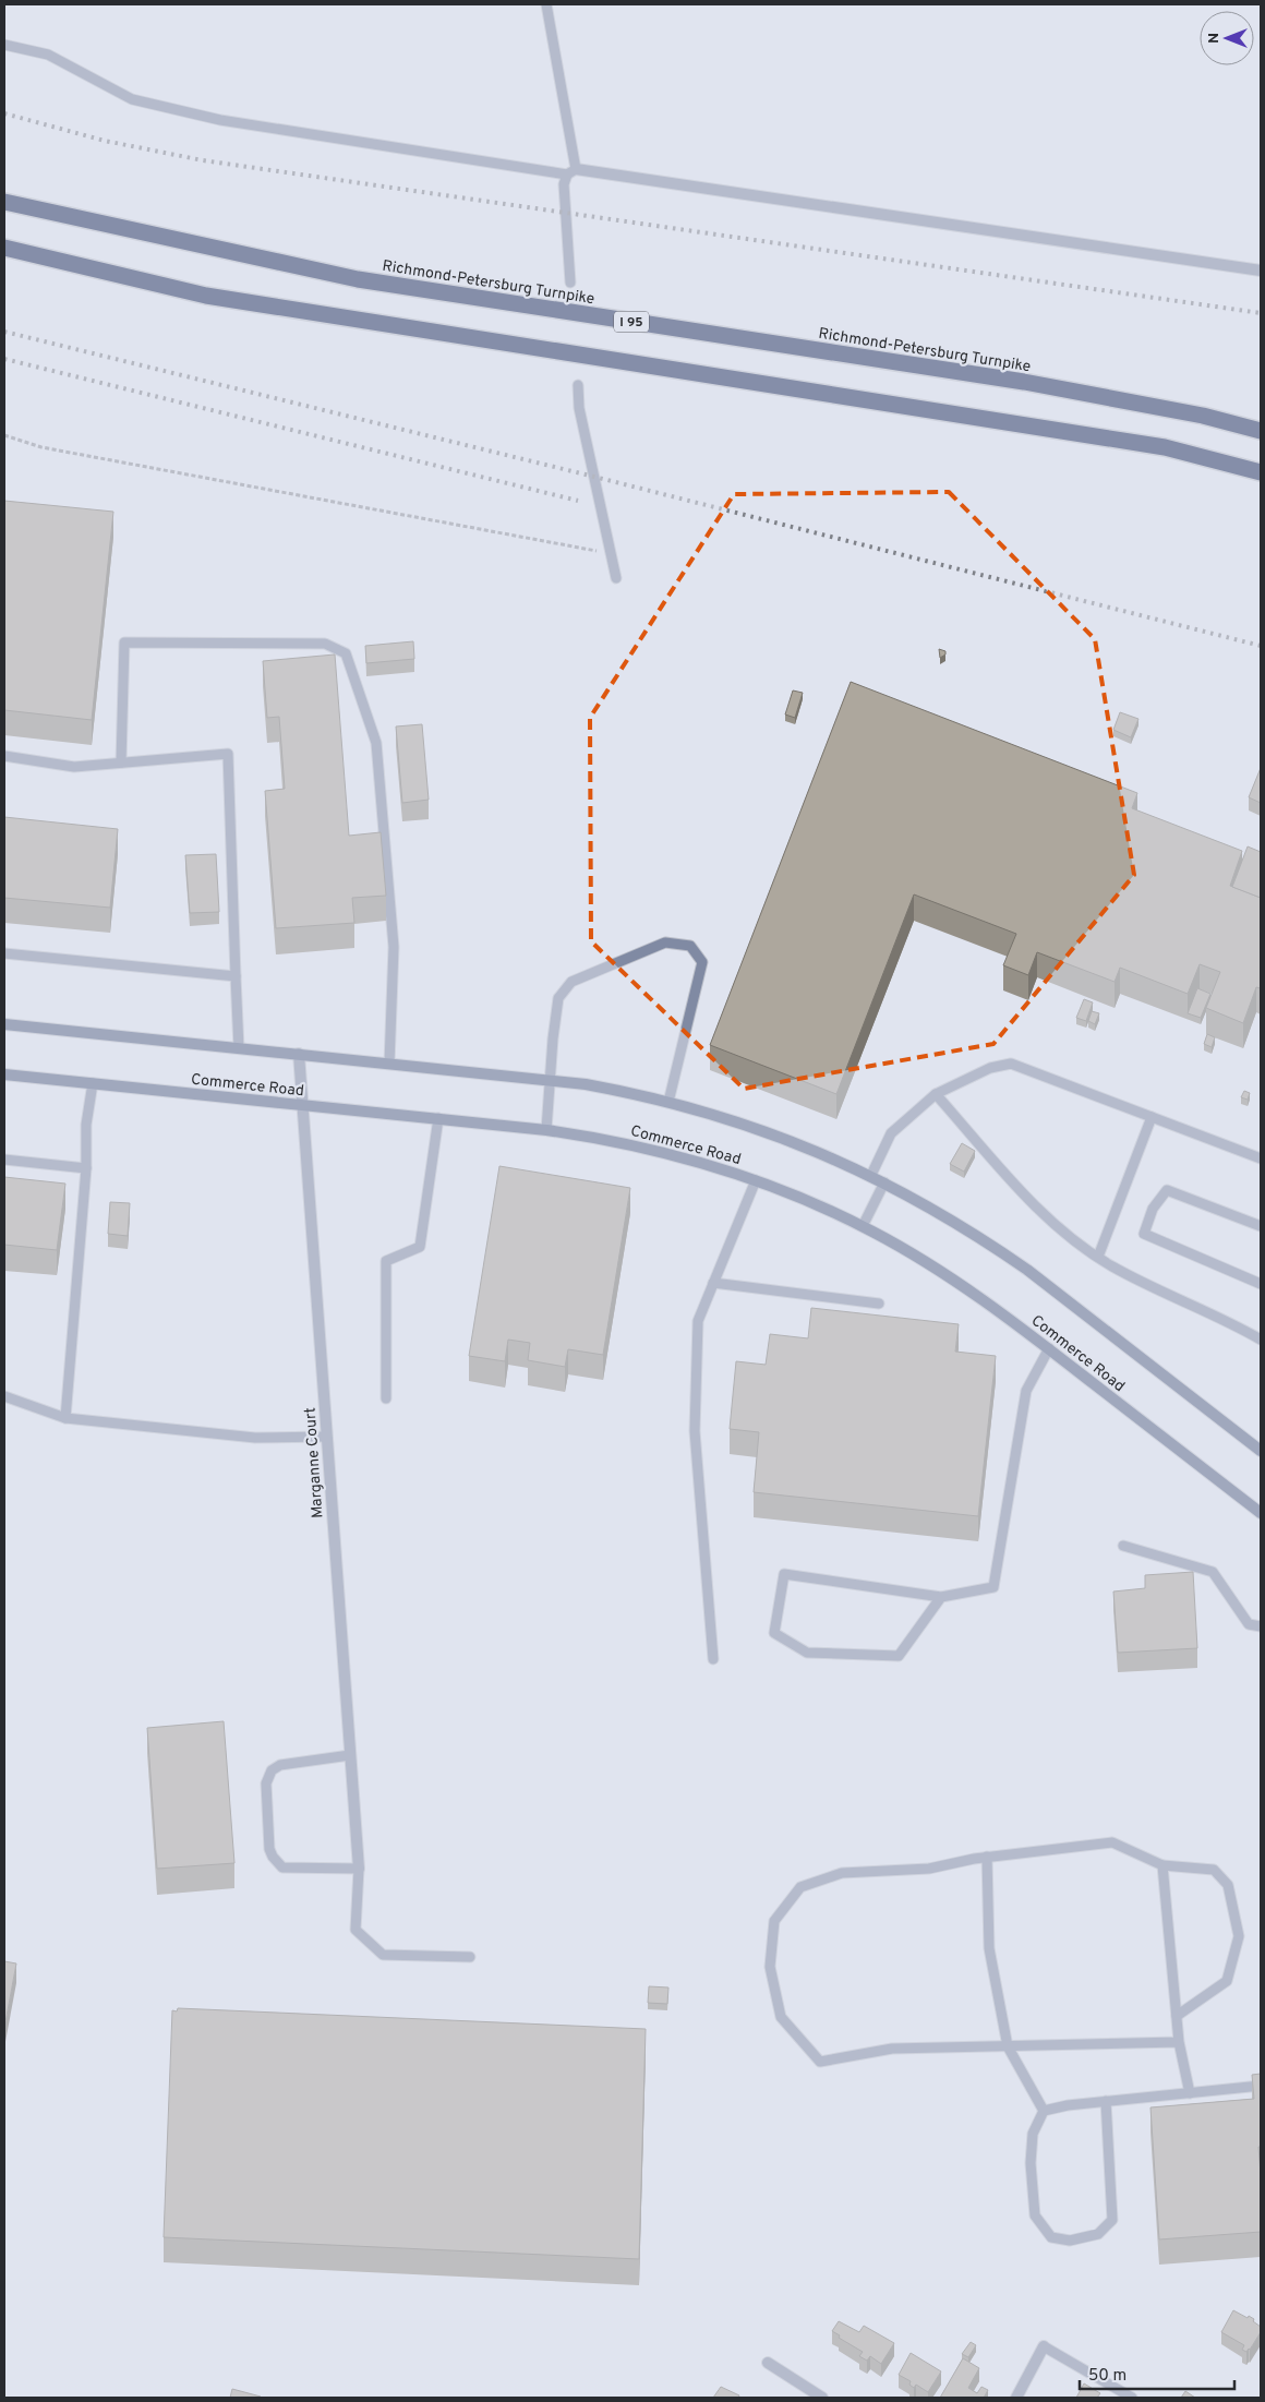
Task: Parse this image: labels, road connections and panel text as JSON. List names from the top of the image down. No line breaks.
{"streets":{"highway":["Richmond-Petersburg Turnpike","I 95"],"main road":["Commerce Road"],"street":["Marganne Court"]},"crossings":[["Commerce Road","Marganne Court"]],"scale_bar":"50 m","north":"left"}
